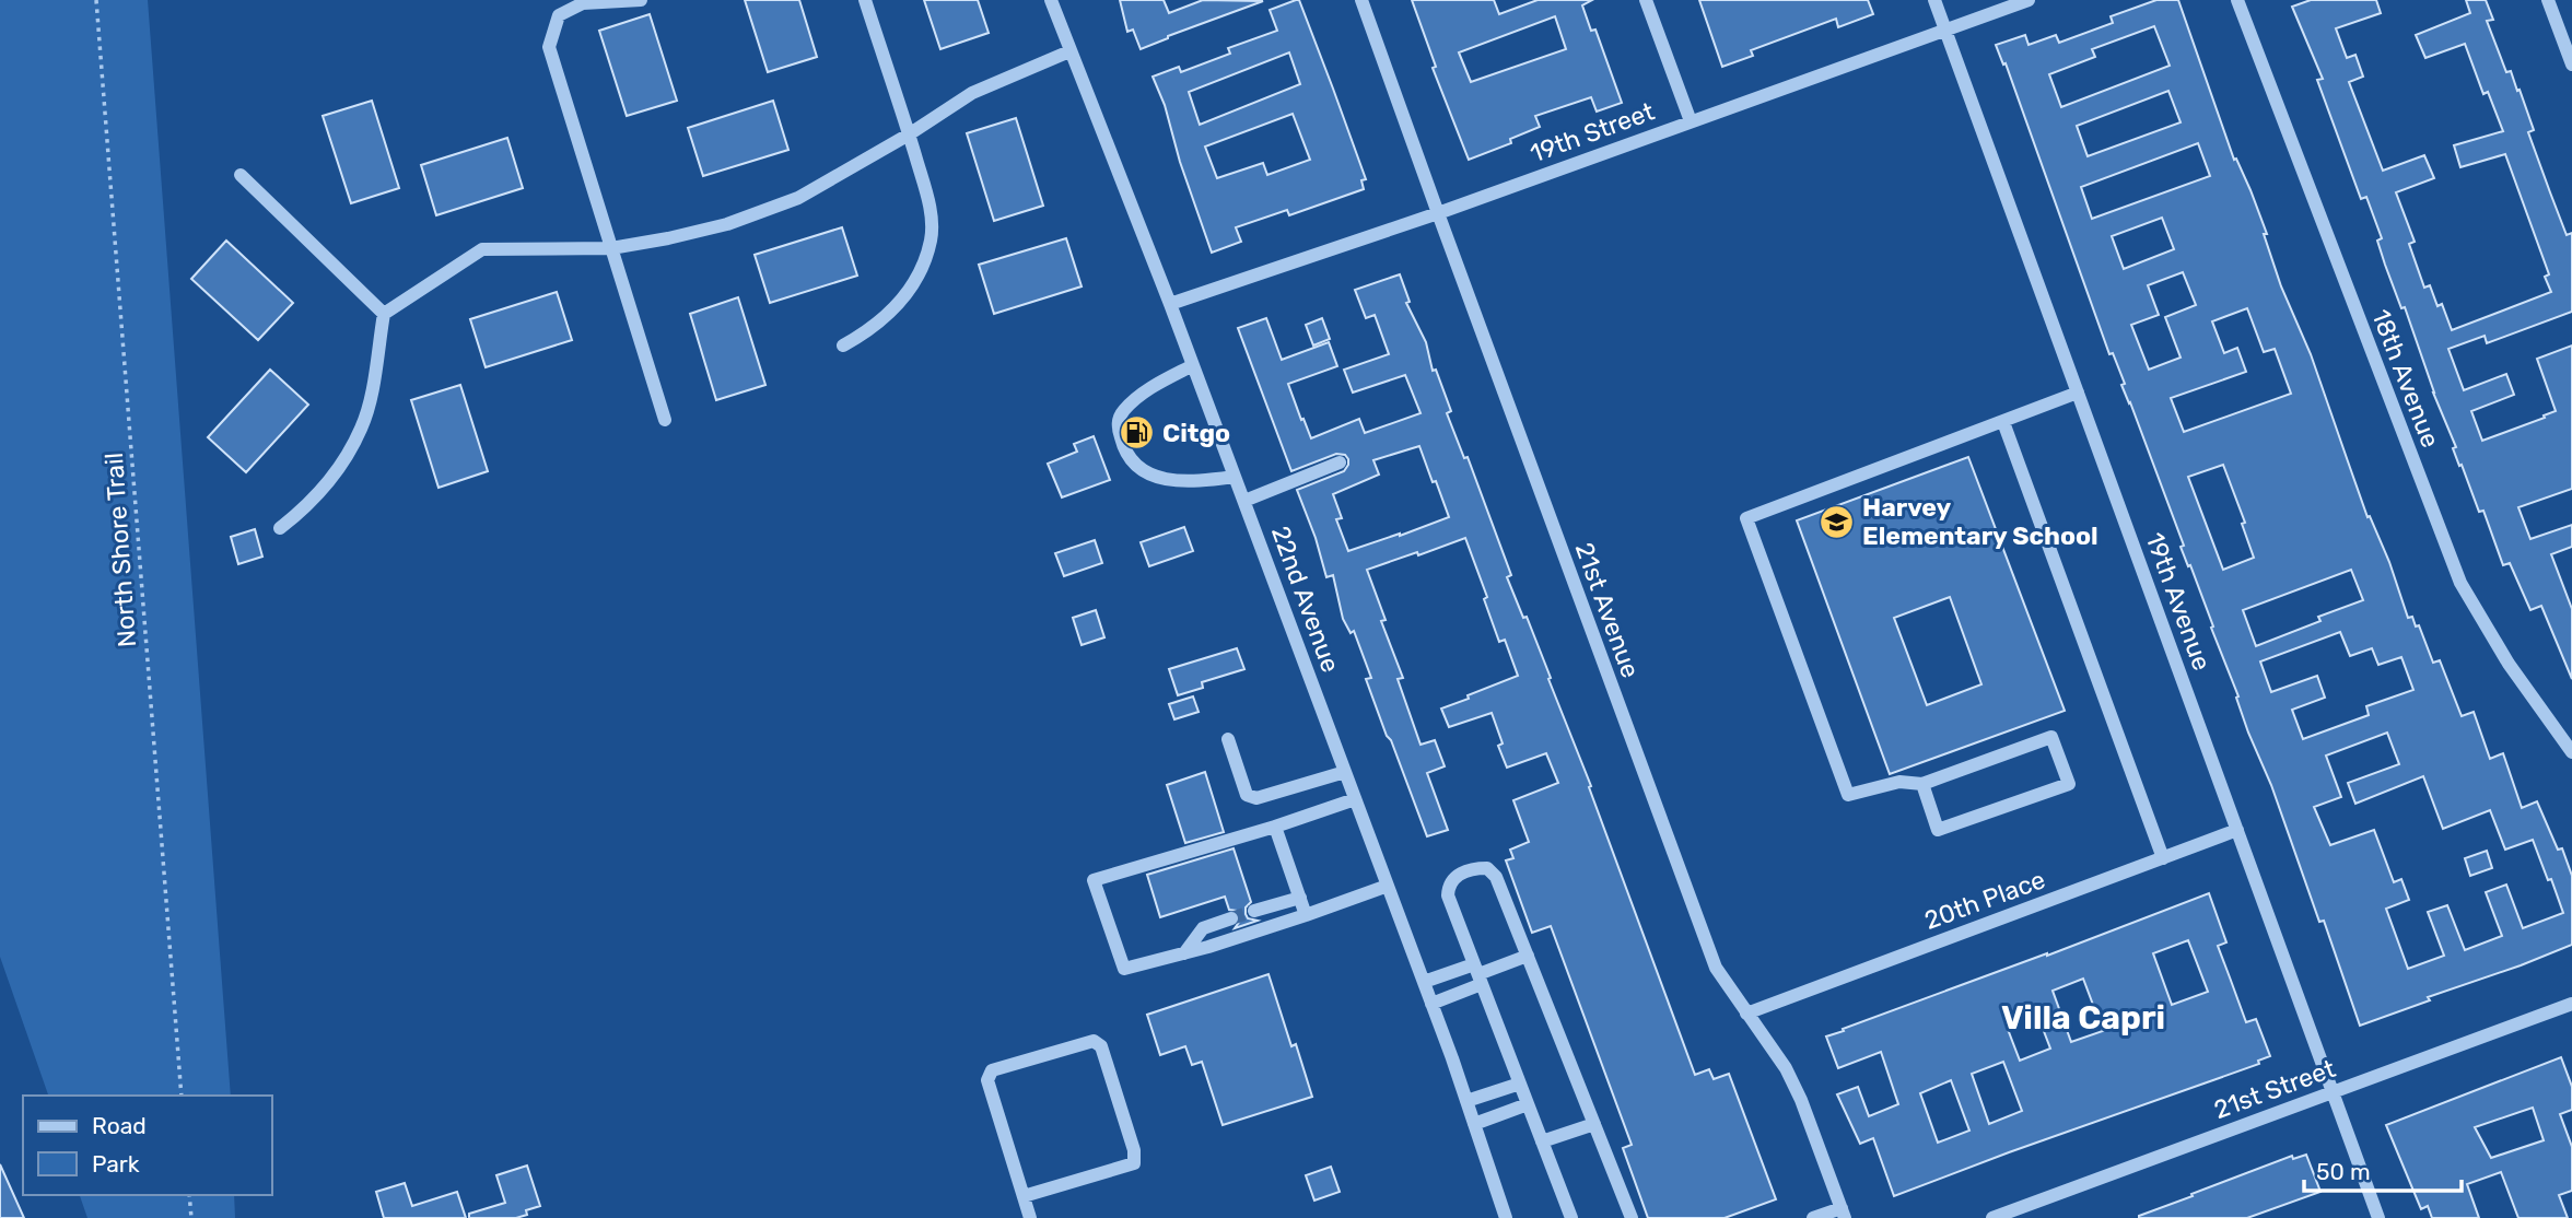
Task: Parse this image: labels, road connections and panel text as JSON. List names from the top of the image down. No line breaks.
{"streets":{"street":["19th Street","18th Avenue","22nd Avenue","19th Avenue","21st Avenue","20th Place","21st Street"],"path":["North Shore Trail"]},"crossings":[["19th Street","22nd Avenue"],["19th Street","19th Avenue"],["19th Street","21st Avenue"],["19th Avenue","20th Place"],["19th Avenue","21st Street"],["21st Avenue","20th Place"]],"districts":["Villa Capri"],"places":{"fuel station":["Citgo"],"school or university":["Harvey Elementary School"]},"legend":["Road","Park"],"scale_bar":"50 m"}
